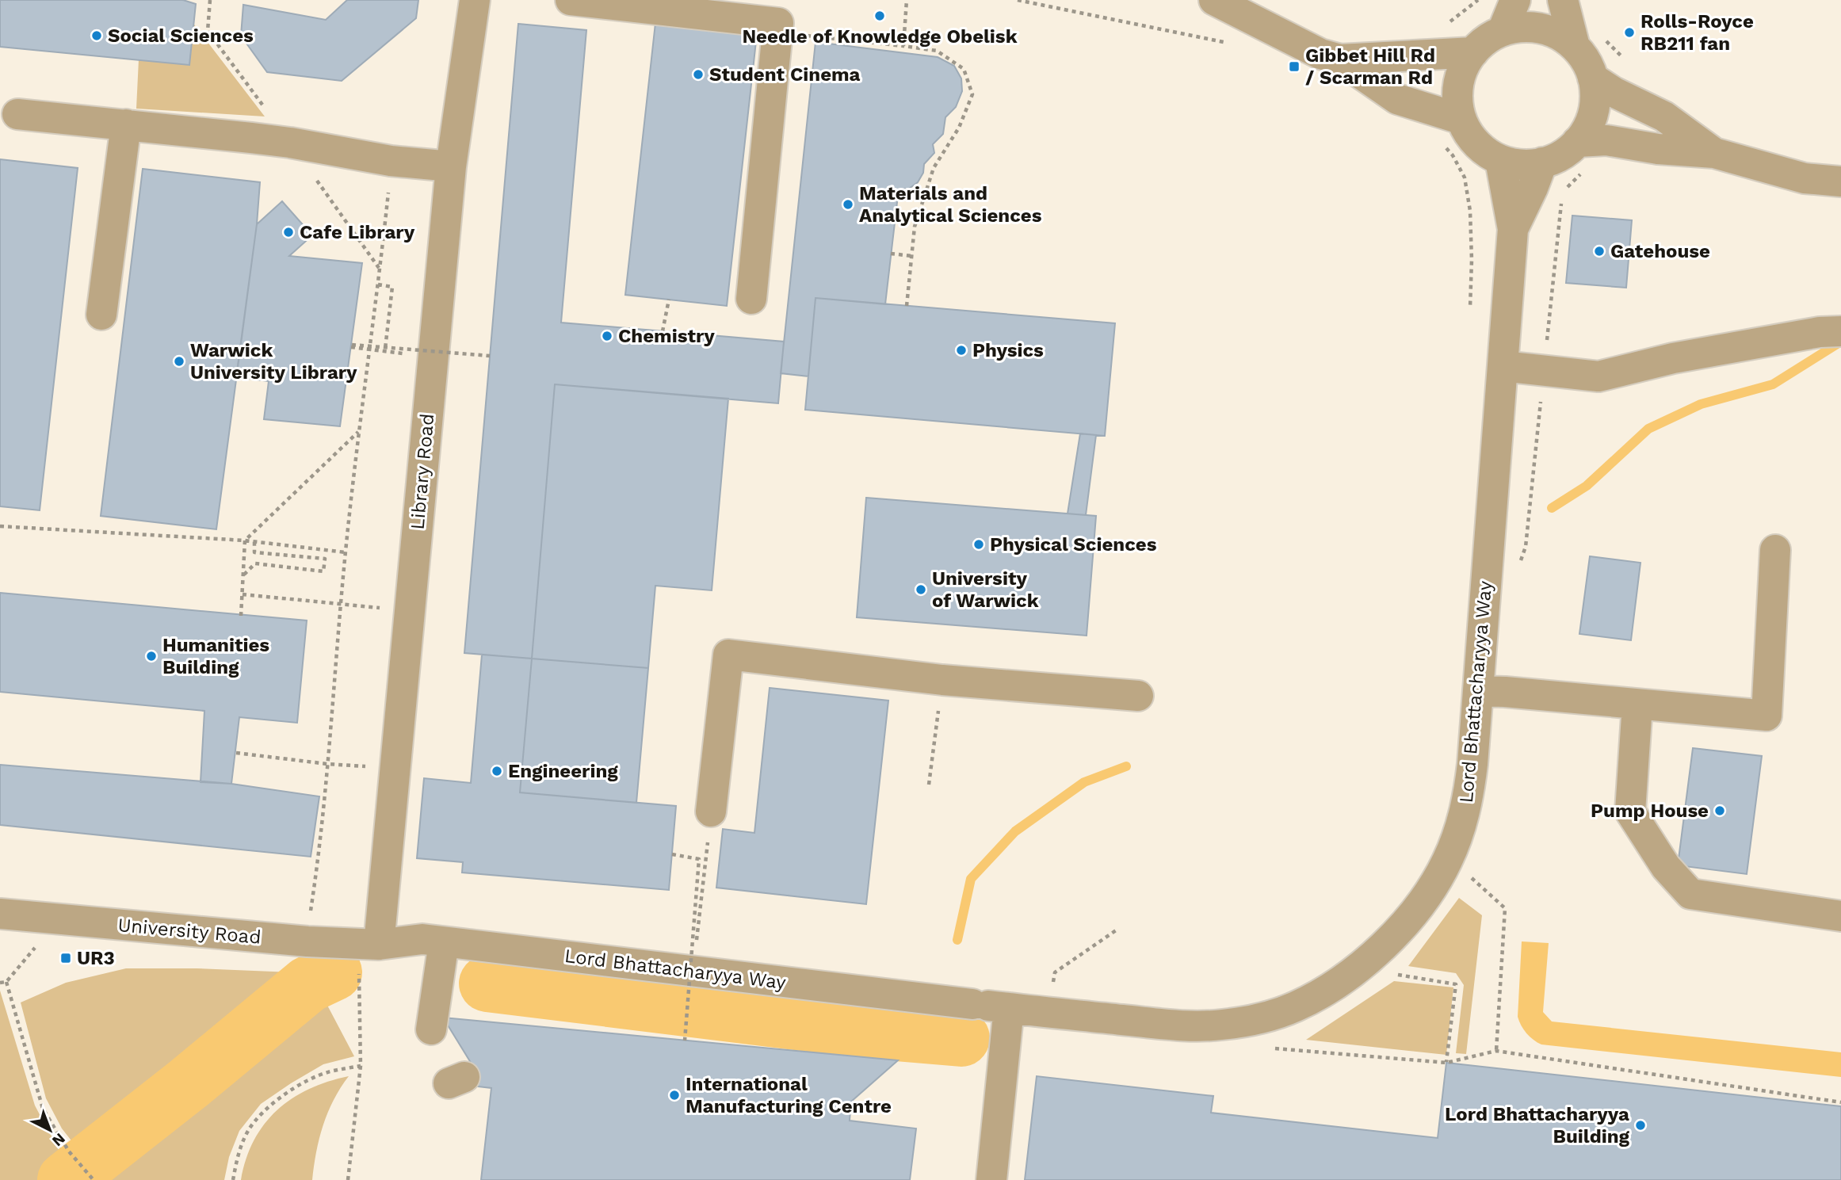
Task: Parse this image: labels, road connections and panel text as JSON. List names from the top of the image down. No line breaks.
{"streets":{"street":["Library Road","Lord Bhattacharyya Way","University Road"]},"crossings":[["Library Road","Lord Bhattacharyya Way"],["Library Road","University Road"],["Lord Bhattacharyya Way","University Road"]],"places":{"other":["Needle of Knowledge Obelisk","Rolls-Royce RB211 fan","Social Sciences","Student Cinema","Materials and Analytical Sciences","Cafe Library","Gatehouse","Chemistry","Physics","Warwick University Library","Physical Sciences","University of Warwick","Humanities Building","Engineering","Pump House","International Manufacturing Centre","Lord Bhattacharyya Building"],"transit":["Gibbet Hill Rd / Scarman Rd","UR3"]},"north":"bottom right"}
